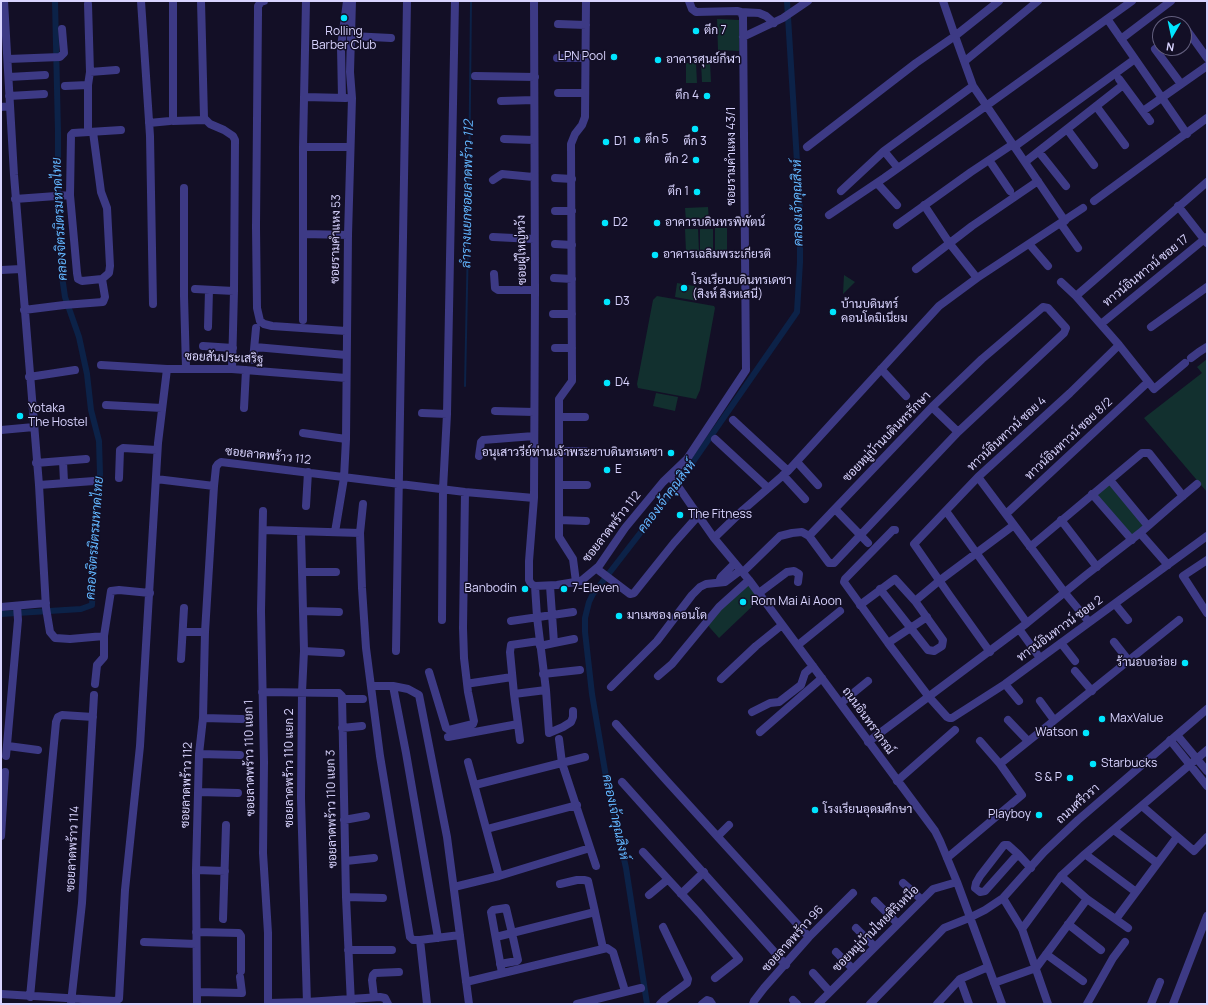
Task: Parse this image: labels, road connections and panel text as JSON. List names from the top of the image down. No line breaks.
{"streets":{"street":["ซอยรามคำแหง 43/1","ซอยรามคำแหง 53","ซอยผู้ใหญ่หวัง","ทาวน์อินทาวน์ ซอย 17","ซอยสันประเสริฐ","ทาวน์อินทาวน์ ซอย 4","ซอยหมู่บ้านบดินทรรักษา","ทาวน์อินทาวน์ ซอย 8/2","ซอยลาดพร้าว 112","ทาวน์อินทาวน์ ซอย 2","ถนนอินทราภรณ์","ซอยลาดพร้าว 110 แยก 1","ซอยลาดพร้าว 110 แยก 2","ถนนศรีวรา","ซอยลาดพร้าว 110 แยก 3","ซอยลาดพร้าว 114","ซอยหมู่บ้านไทยศิริเหนือ","ซอยลาดพร้าว 96"]},"crossings":[["ซอยรามคำแหง 43/1","ซอยลาดพร้าว 112"],["ซอยรามคำแหง 43/1","ถนนอินทราภรณ์"],["ซอยรามคำแหง 53","ซอยสันประเสริฐ"],["ซอยรามคำแหง 53","ซอยลาดพร้าว 112"],["ซอยผู้ใหญ่หวัง","ซอยลาดพร้าว 112"],["ซอยลาดพร้าว 112","ถนนอินทราภรณ์"],["ถนนอินทราภรณ์","ถนนศรีวรา"],["ถนนอินทราภรณ์","ซอยหมู่บ้านไทยศิริเหนือ"]],"water":["ลำรางแยกซอยลาดพร้าว 112","คลองเจ้าคุณสิงห์","คลองจิตรมิตรมหาดไทย"],"places":["Rolling Barber Club","ตึก 7","LPN Pool","อาคารศุนย์กีฬา","ตึก 4","ตึก 3","ตึก 5","D1","ตึก 2","ตึก 1","D2","อาคารบดินทรพิพัตน์","อาคารเฉลิมพระเกียรติ","โรงเรียนบดินทรเดชา (สิงห์ สิงหเสนี)","D3","บ้านบดินทร์ คอนโดมิเนียม","D4","Yotaka The Hostel","อนุเสาวรีย์ท่านเจ้าพระยาบดินทรเดชา","E","The Fitness","Banbodin","7-Eleven","Rom Mai Ai Aoon","มาเมซอง คอนโด","ร้านอบอร่อย","MaxValue","Watson","Starbucks","S & P","โรงเรียนอุดมศึกษา","Playboy"],"north":"bottom"}
